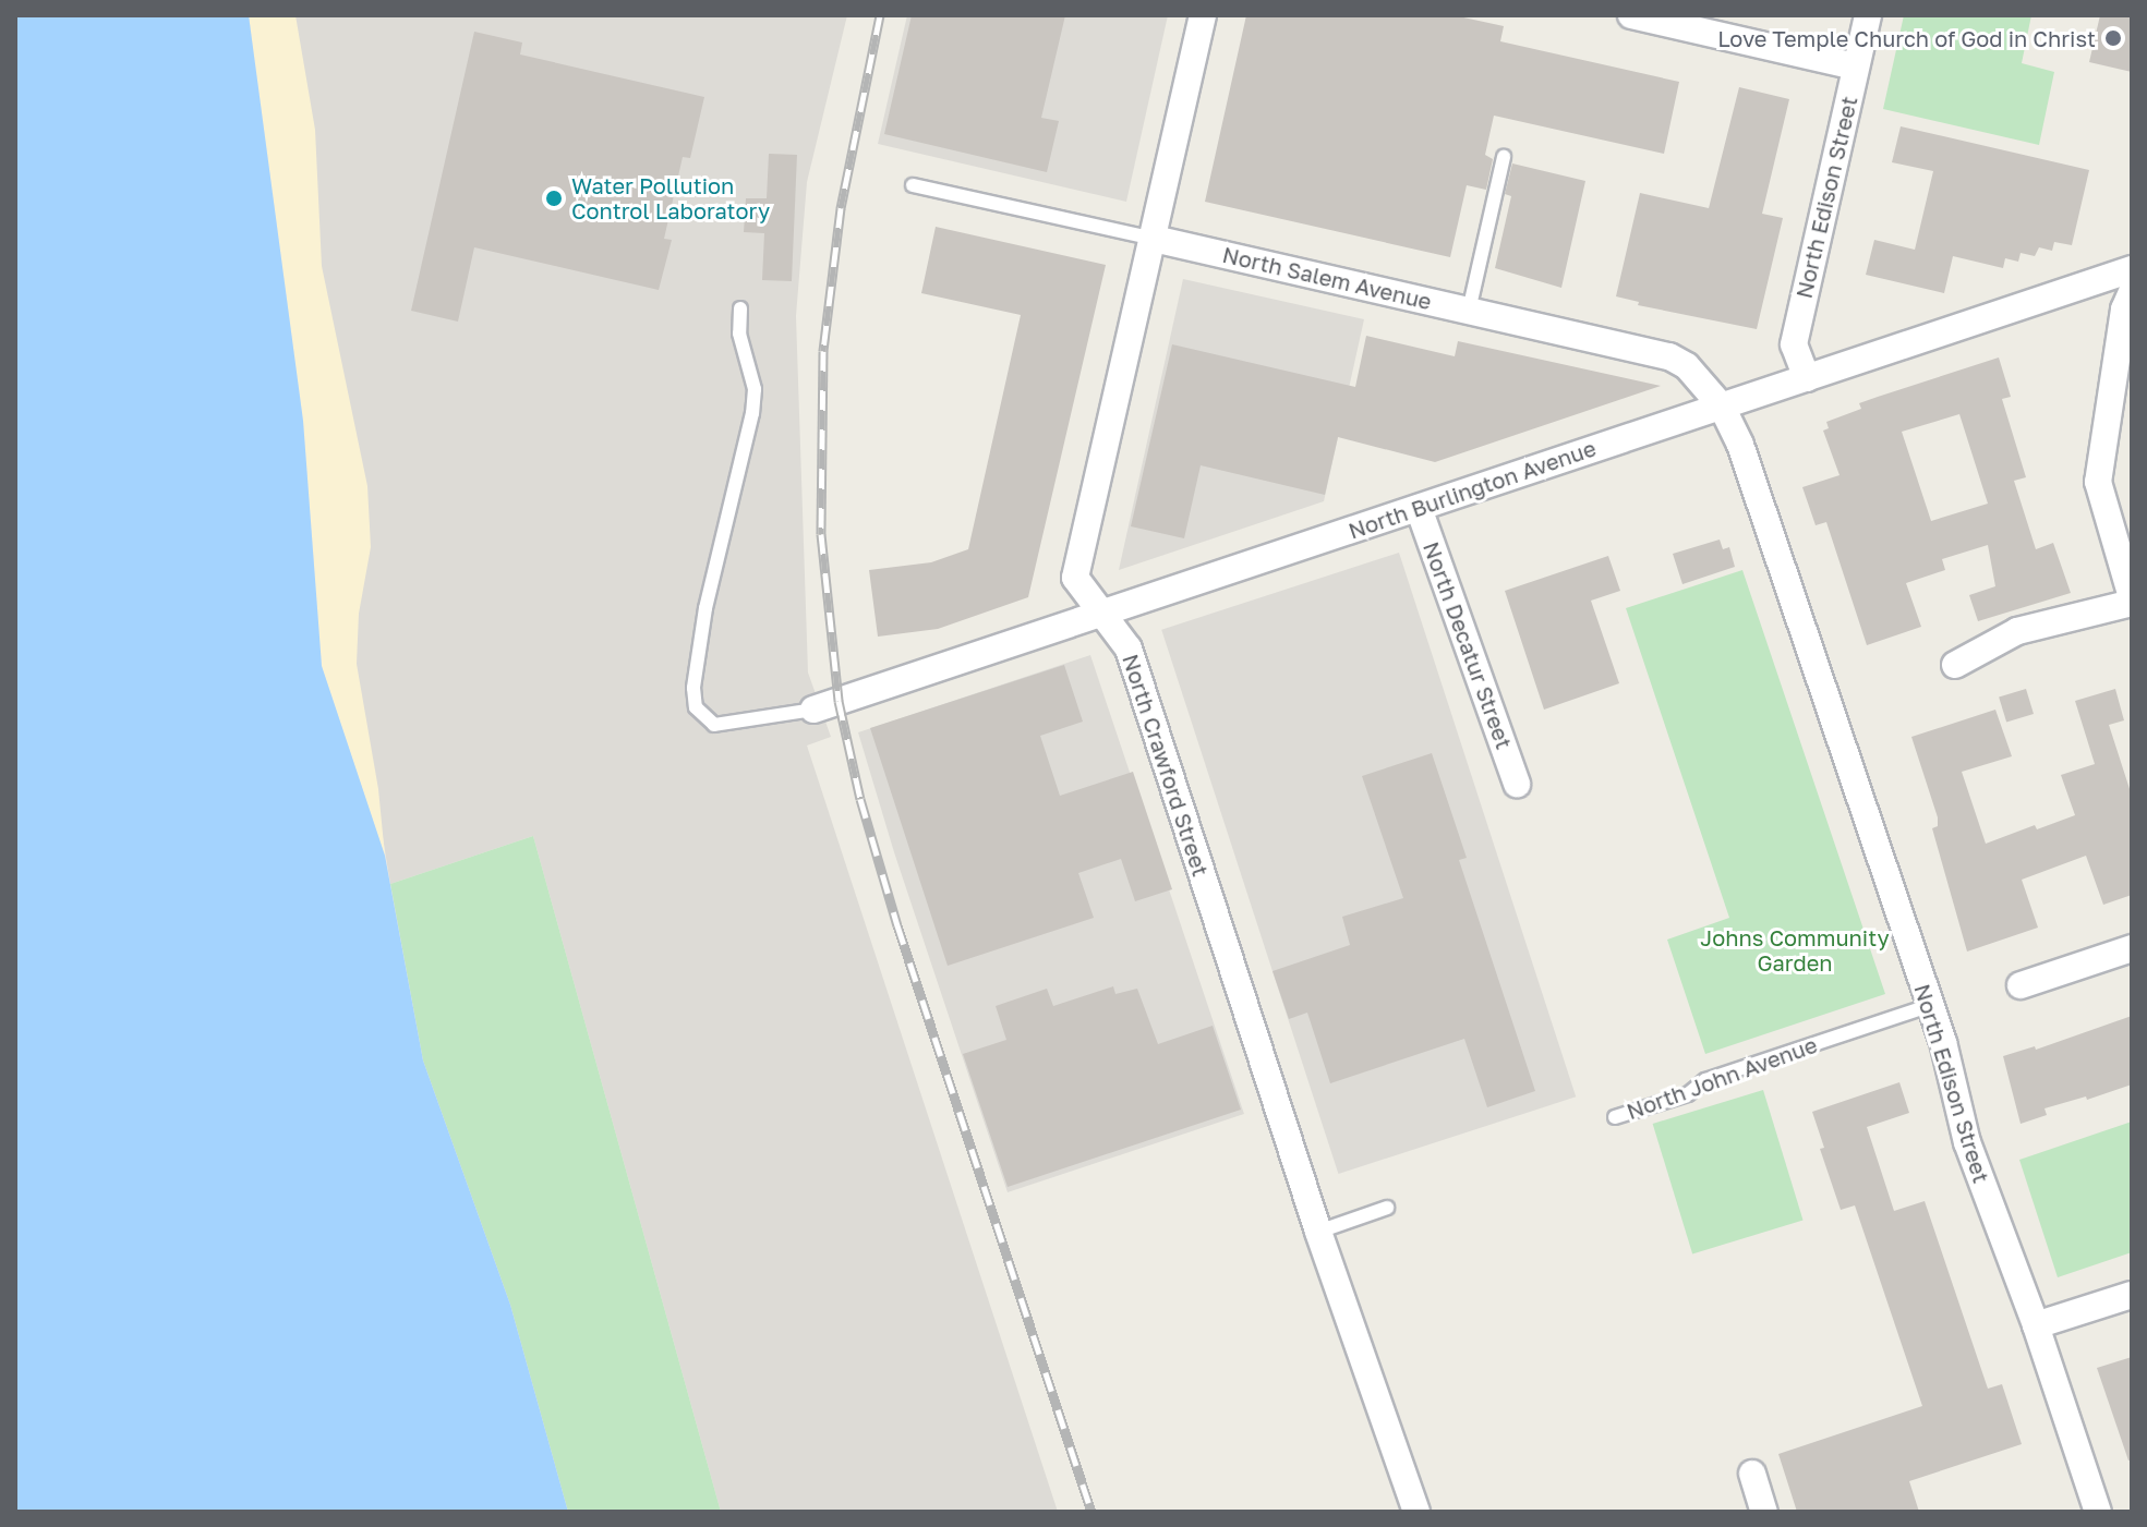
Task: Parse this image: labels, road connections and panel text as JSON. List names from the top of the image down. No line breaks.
{"streets":{"street":["North Edison Street","North Salem Avenue","North Burlington Avenue","North Decatur Street","North Crawford Street"],"lane":["North John Avenue"]},"crossings":[["North Edison Street","North Salem Avenue"],["North Edison Street","North Burlington Avenue"],["North Edison Street","North John Avenue"],["North Salem Avenue","North Burlington Avenue"],["North Salem Avenue","North Crawford Street"],["North Burlington Avenue","North Decatur Street"],["North Burlington Avenue","North Crawford Street"]],"parks":["Johns Community Garden"],"places":["Love Temple Church of God in Christ","Water Pollution Control Laboratory"]}
